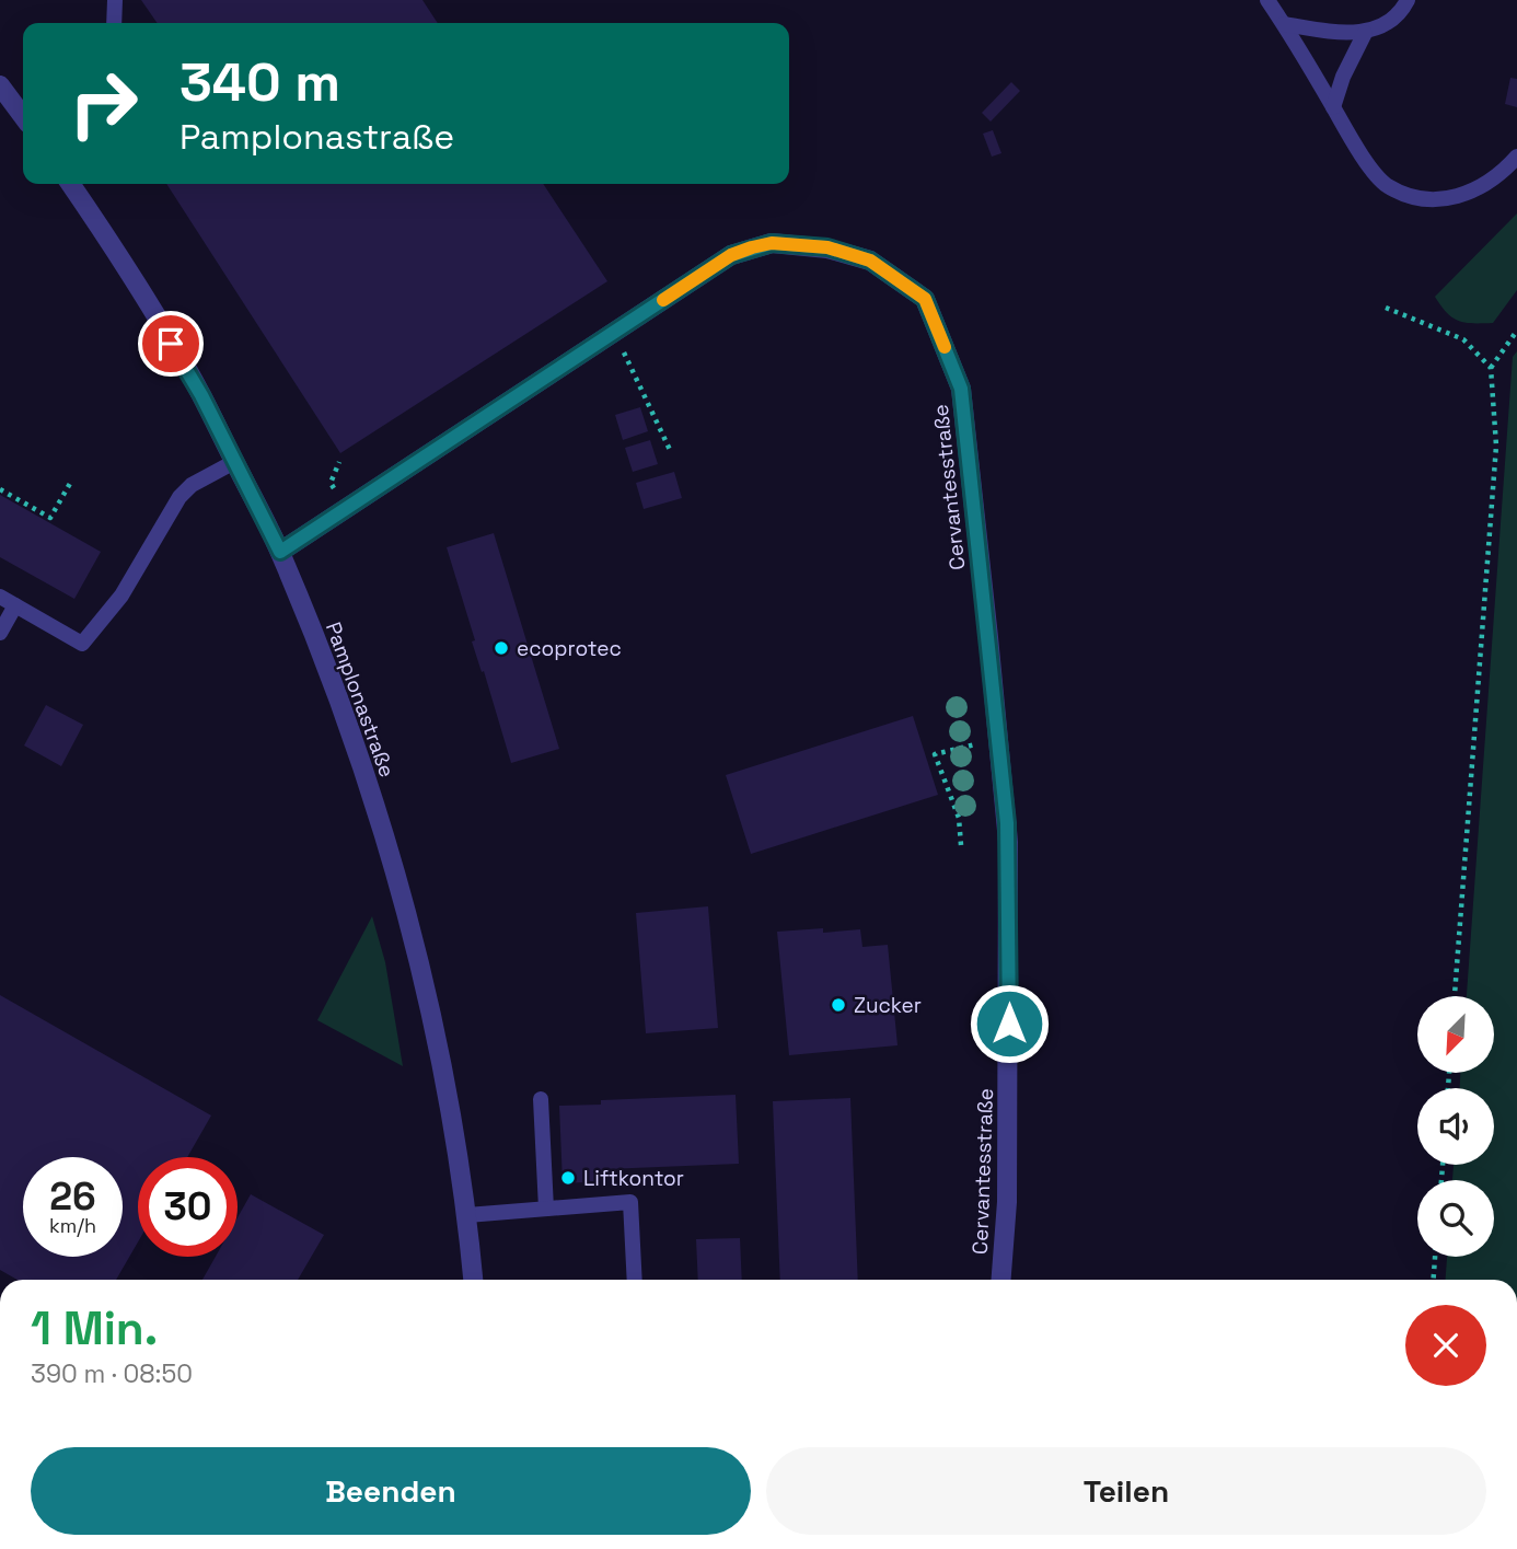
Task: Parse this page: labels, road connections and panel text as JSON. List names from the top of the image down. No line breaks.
{"streets":{"street":["Cervantesstraße","Pamplonastraße"]},"crossings":[["Cervantesstraße","Pamplonastraße"]],"places":["ecoprotec","Zucker","Liftkontor"],"north":"bottom left","page":{"turn":["340 m","Pamplonastraße"],"speed":"26 km/h","limit":"30","heading":["1 Min.","390 m · 08:50"],"buttons":["Beenden","Teilen"]}}
